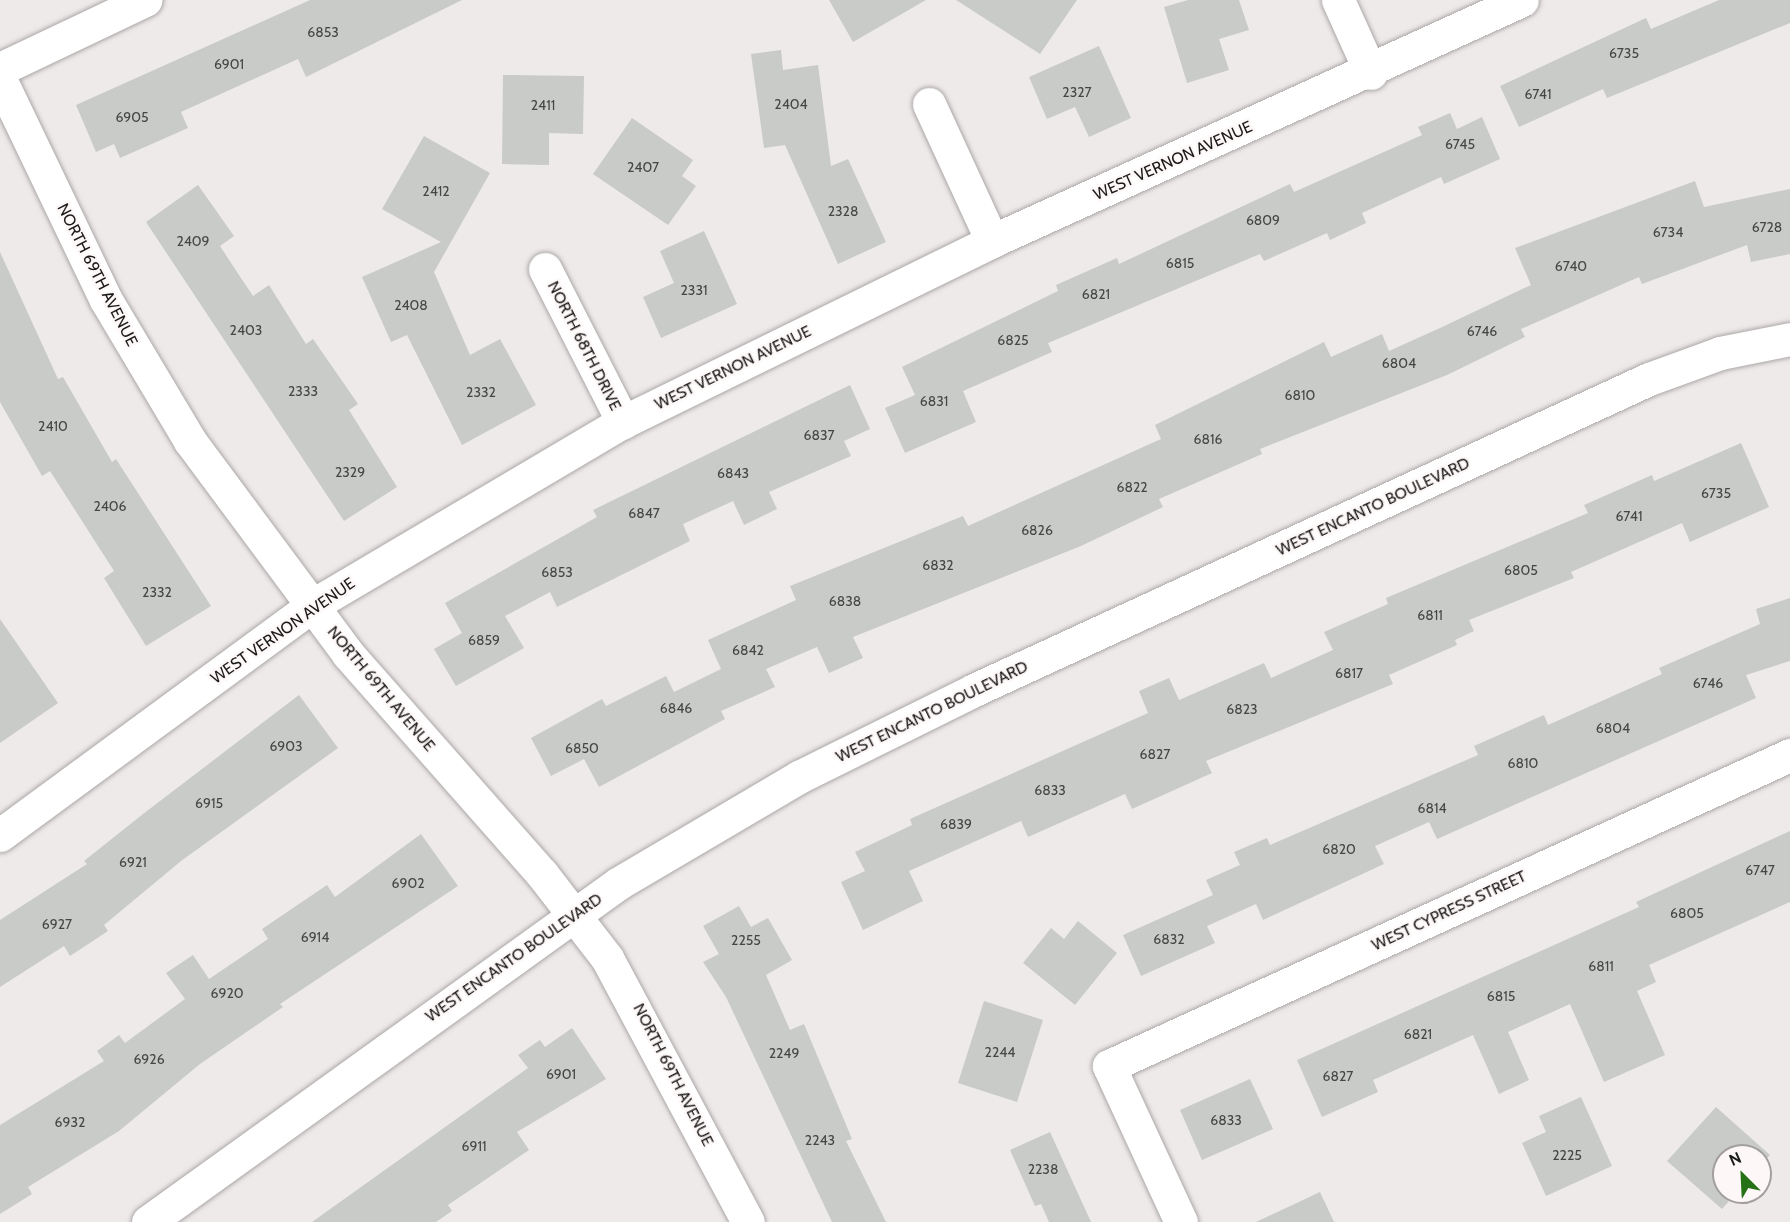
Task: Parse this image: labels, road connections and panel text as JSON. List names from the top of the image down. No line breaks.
{"streets":{"street":["WEST VERNON AVENUE","NORTH 69TH AVENUE","NORTH 68TH DRIVE","WEST ENCANTO BOULEVARD","WEST CYPRESS STREET"]},"crossings":[["WEST VERNON AVENUE","NORTH 69TH AVENUE"],["WEST VERNON AVENUE","NORTH 68TH DRIVE"],["NORTH 69TH AVENUE","WEST ENCANTO BOULEVARD"]],"house_numbers":["6853","6735","6901","2327","6741","2404","2411","6905","6745","2407","2412","2328","6809","6728","6734","2409","6815","6740","2331","6821","2408","2403","6746","6825","6804","2333","2332","6810","6831","2410","6837","6816","2329","6843","6822","6735","2406","6847","6741","6826","6832","6805","6853","2332","6838","6811","6859","6842","6817","6746","6846","6823","6804","6903","6850","6827","6810","6833","6915","6814","6839","6820","6921","6747","6902","6805","6927","6914","6832","2255","6811","6920","6815","6821","2244","2249","6926","6901","6827","6833","6932","2243","6911","2225","2238"],"north":"top left"}
